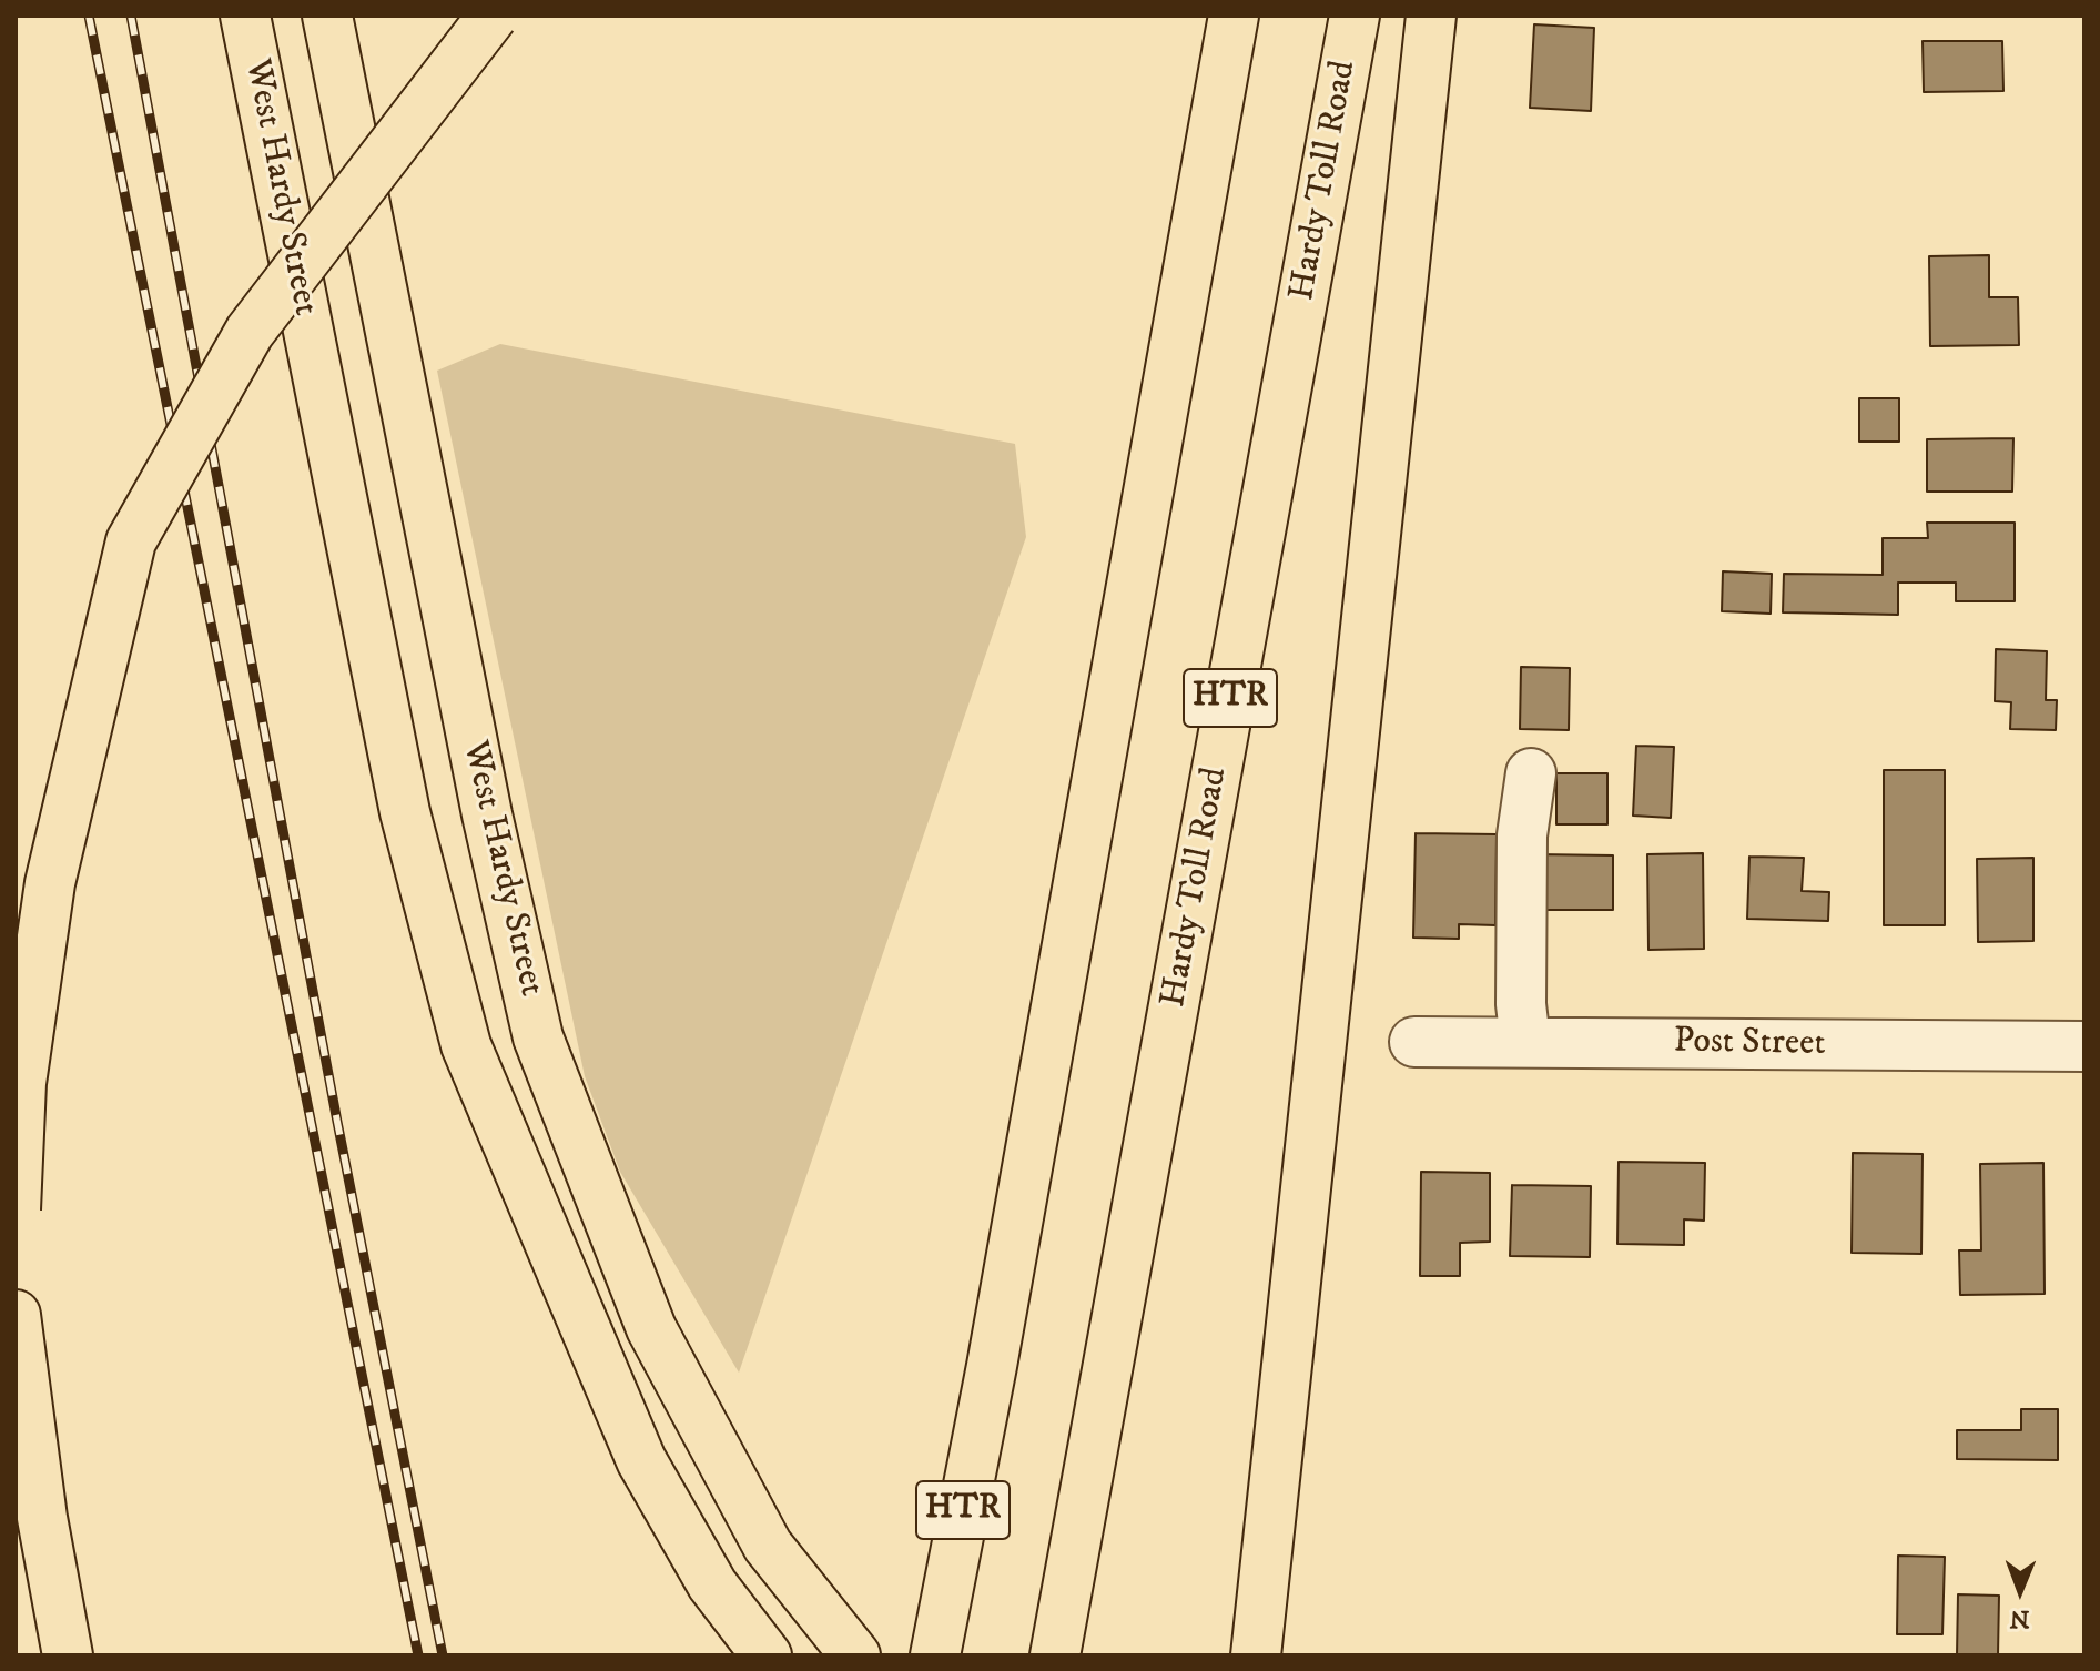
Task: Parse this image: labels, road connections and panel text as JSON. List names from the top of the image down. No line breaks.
{"streets":{"main road":["Hardy Toll Road","West Hardy Street","HTR"],"street":["Post Street"]},"north":"bottom"}
